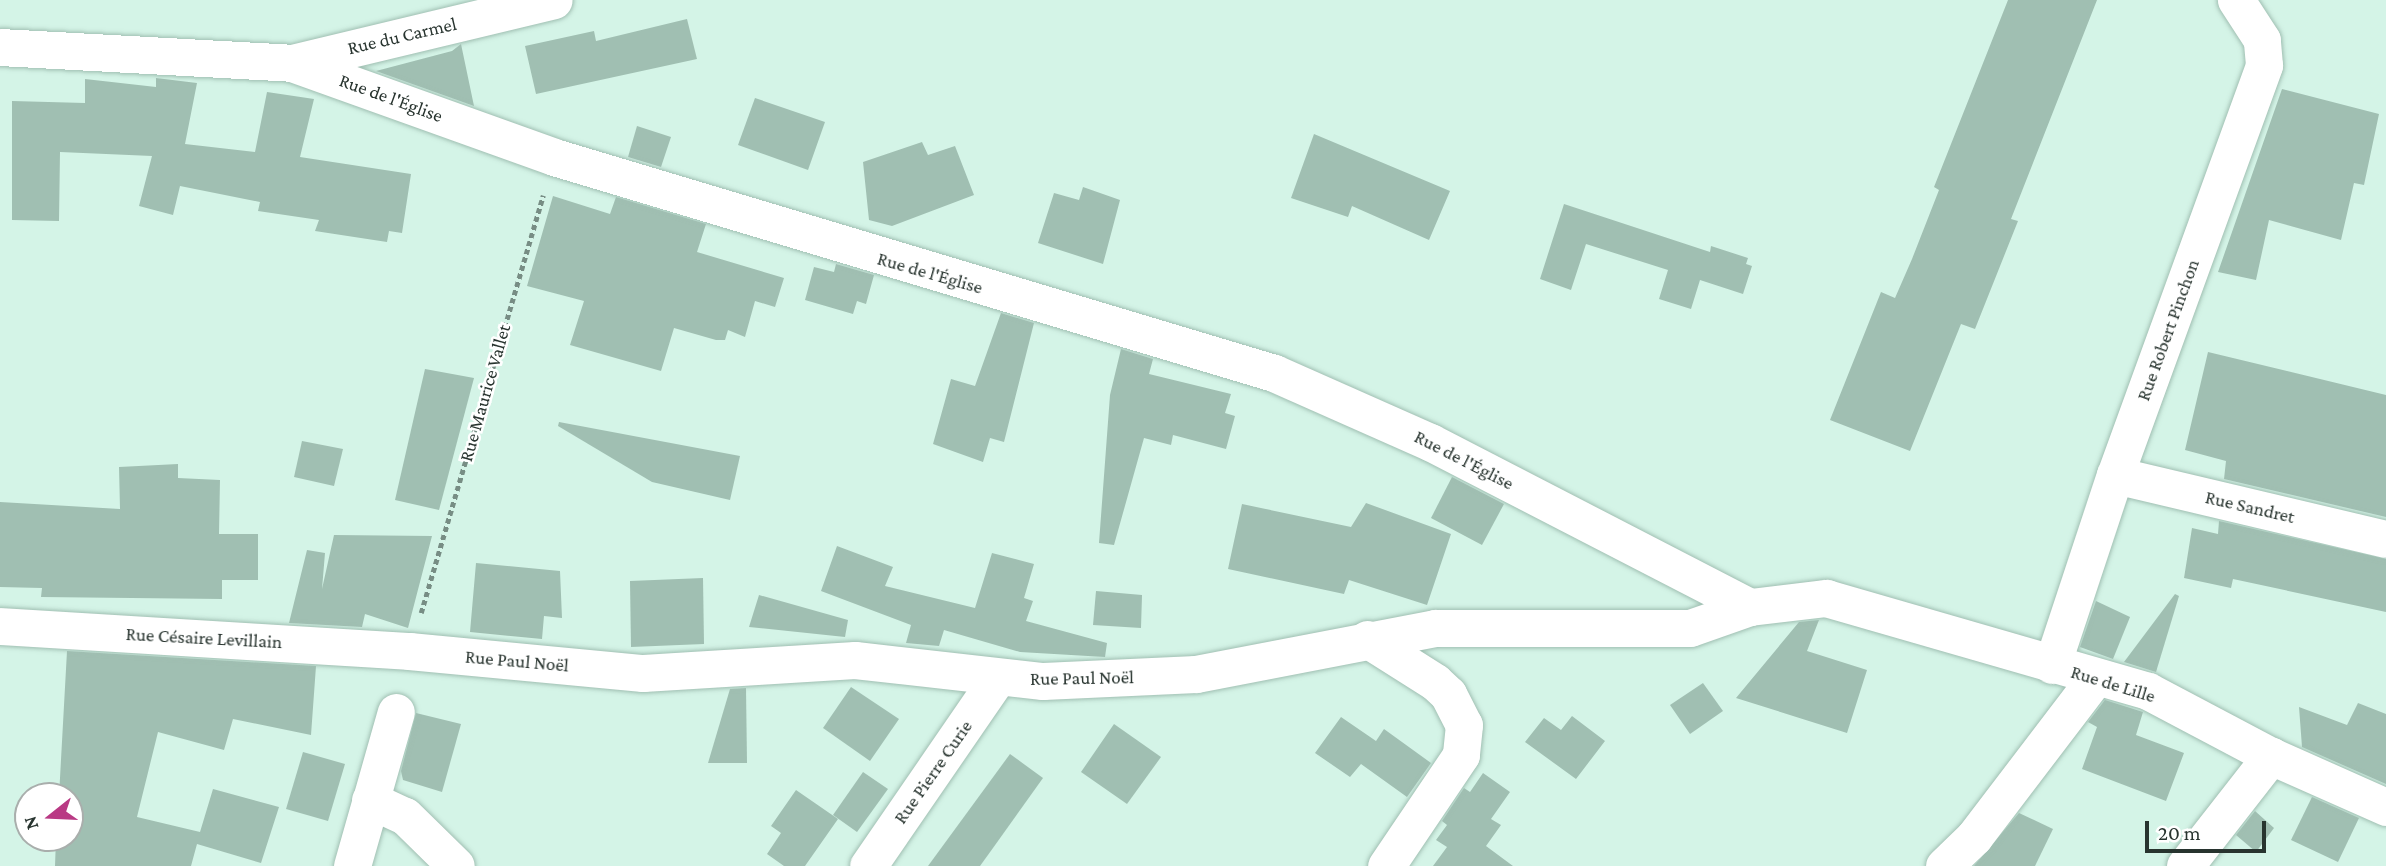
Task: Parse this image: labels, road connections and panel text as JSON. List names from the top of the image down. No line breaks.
{"streets":{"street":["Rue du Carmel","Rue de l'Église","Rue Robert Pinchon","Rue Sandret","Rue Césaire Levillain","Rue Paul Noël","Rue de Lille","Rue Pierre Curie"],"path":["Rue Maurice Vallet"]},"crossings":[["Rue du Carmel","Rue de l'Église"],["Rue de l'Église","Rue Maurice Vallet"],["Rue de l'Église","Rue Paul Noël"],["Rue de l'Église","Rue de Lille"],["Rue Robert Pinchon","Rue Sandret"],["Rue Robert Pinchon","Rue de Lille"],["Rue Césaire Levillain","Rue Paul Noël"],["Rue Paul Noël","Rue de Lille"],["Rue Paul Noël","Rue Pierre Curie"]],"scale_bar":"20 m","north":"left"}
